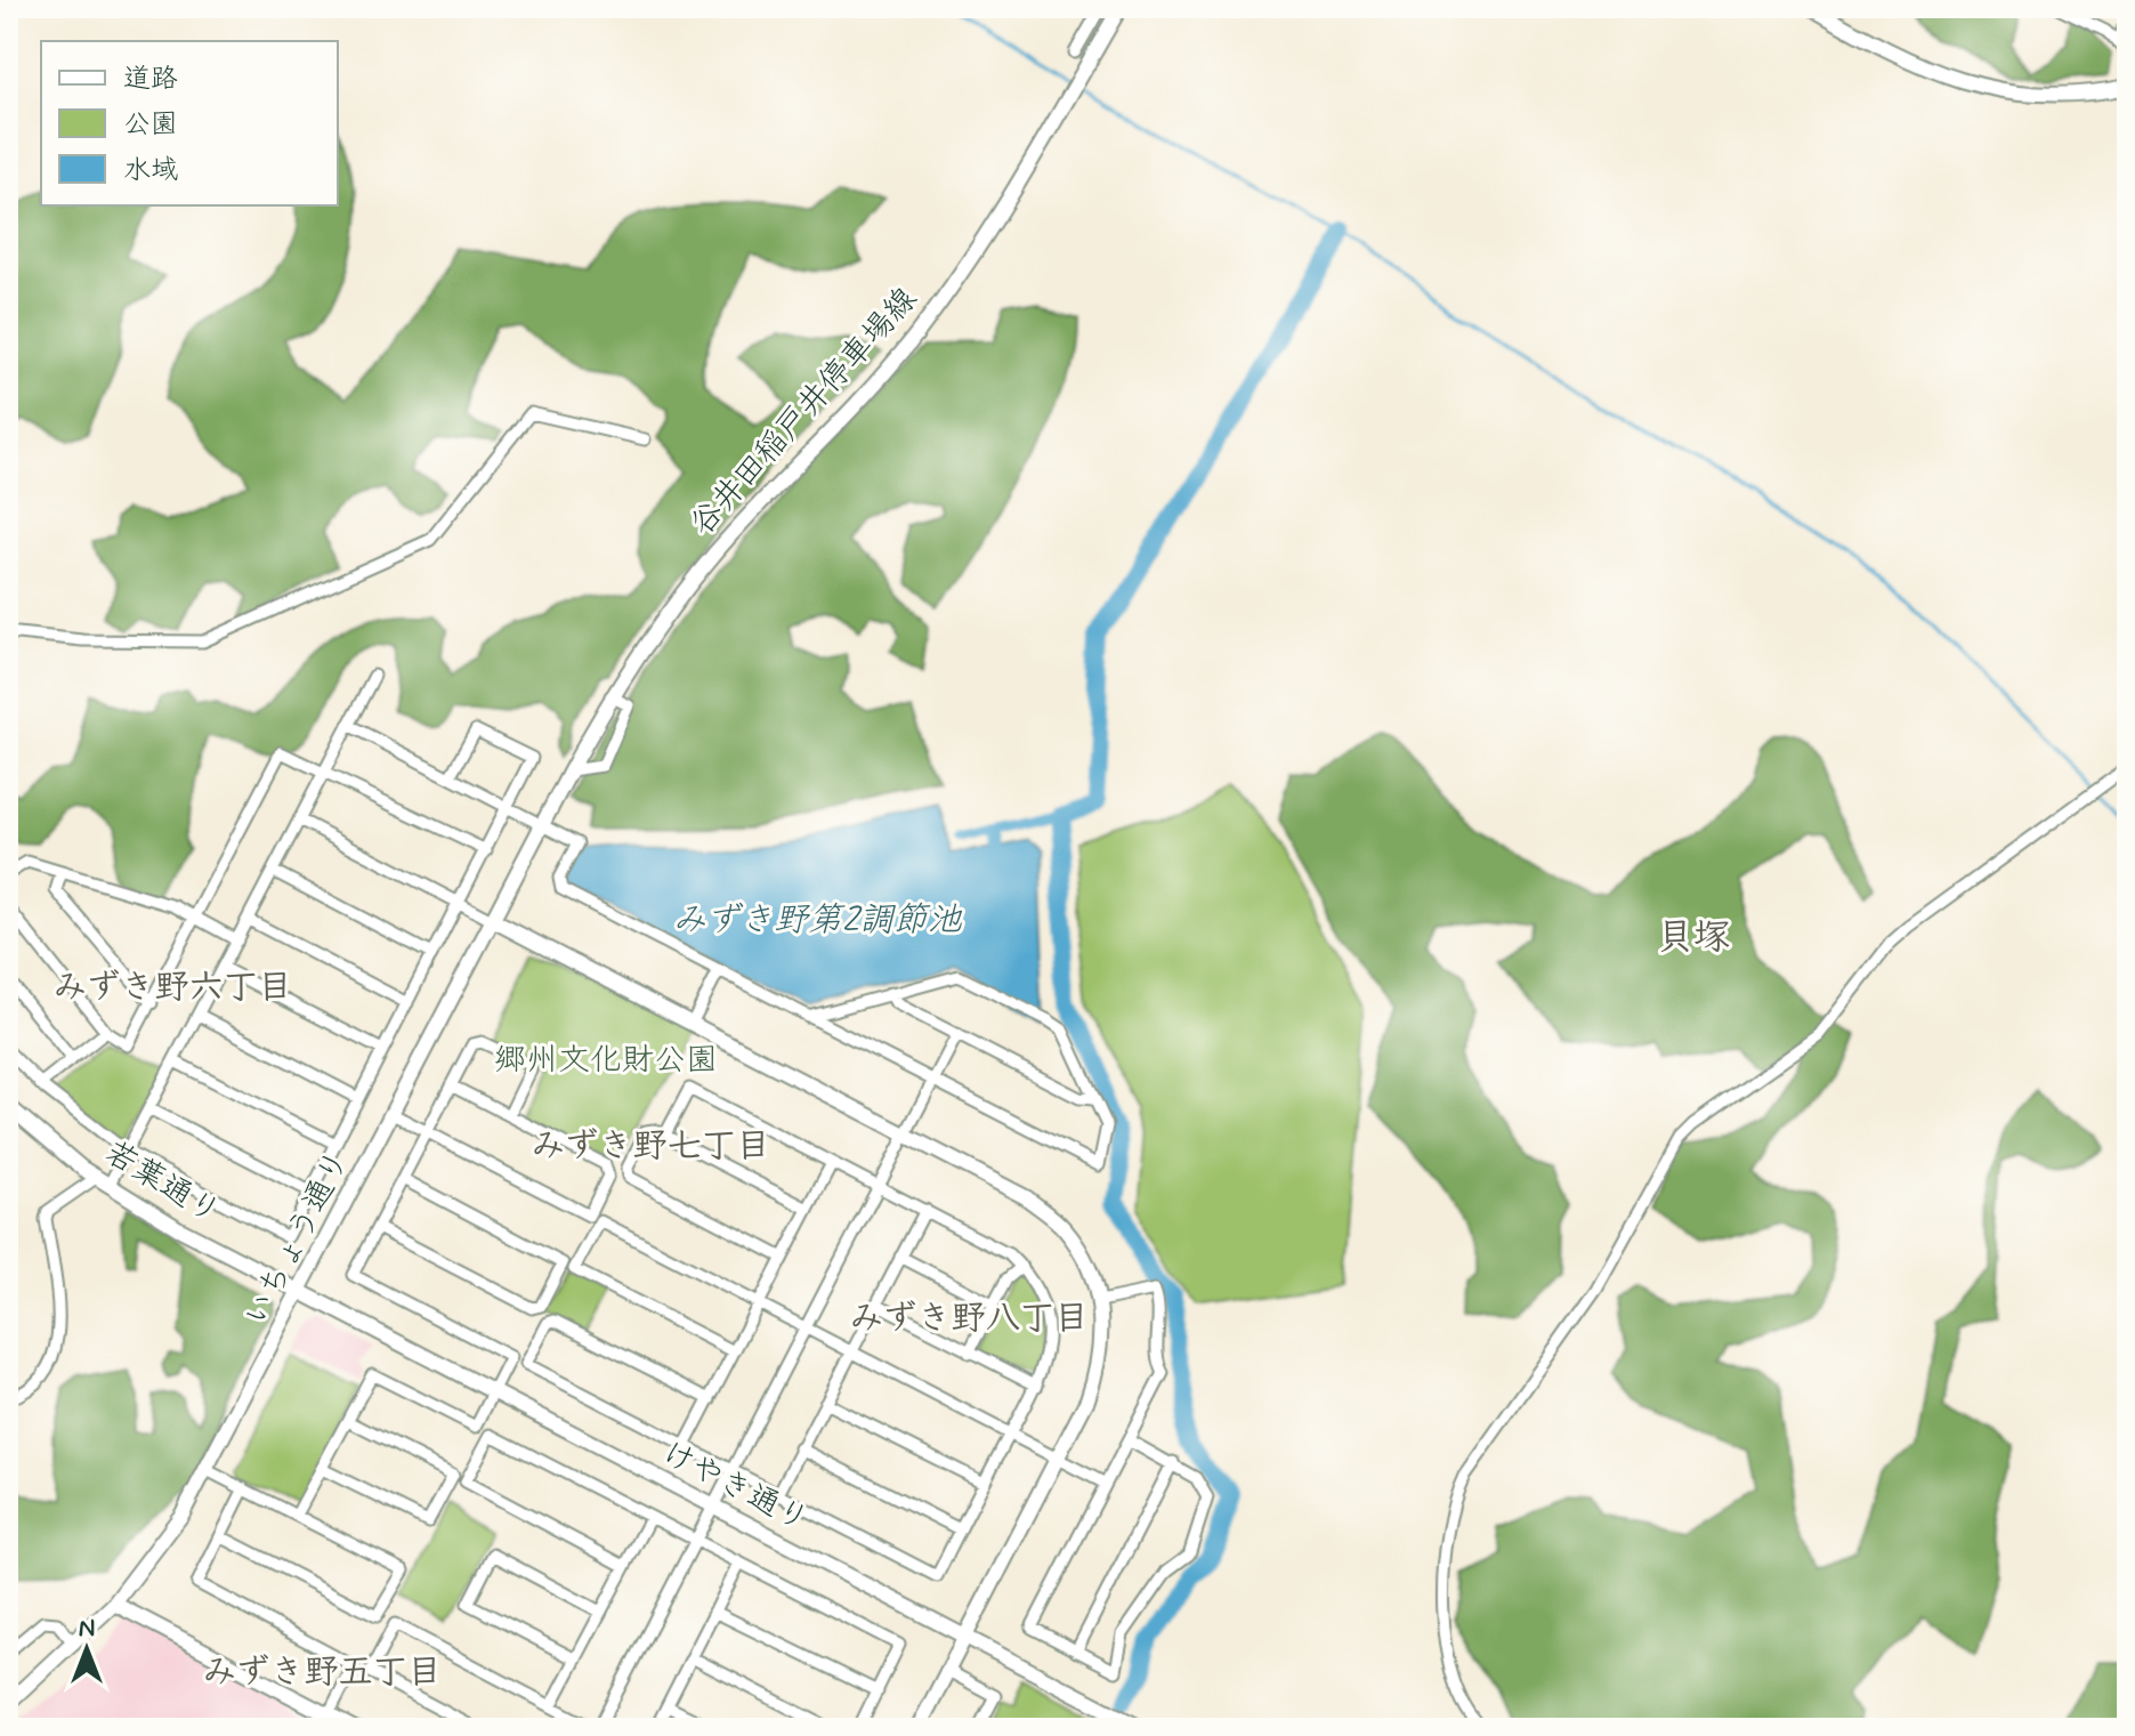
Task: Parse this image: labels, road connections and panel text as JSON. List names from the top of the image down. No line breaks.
{"streets":{"main road":["谷井田稲戸井停車場線","若葉通り","いちょう通り","けやき通り"]},"crossings":[["谷井田稲戸井停車場線","いちょう通り"],["若葉通り","いちょう通り"],["若葉通り","けやき通り"],["いちょう通り","けやき通り"]],"districts":["貝塚","みずき野六丁目","みずき野七丁目","みずき野八丁目","みずき野五丁目"],"water":["みずき野第2調節池"],"parks":["郷州文化財公園"],"legend":["道路","公園","水域"],"north":"top"}
